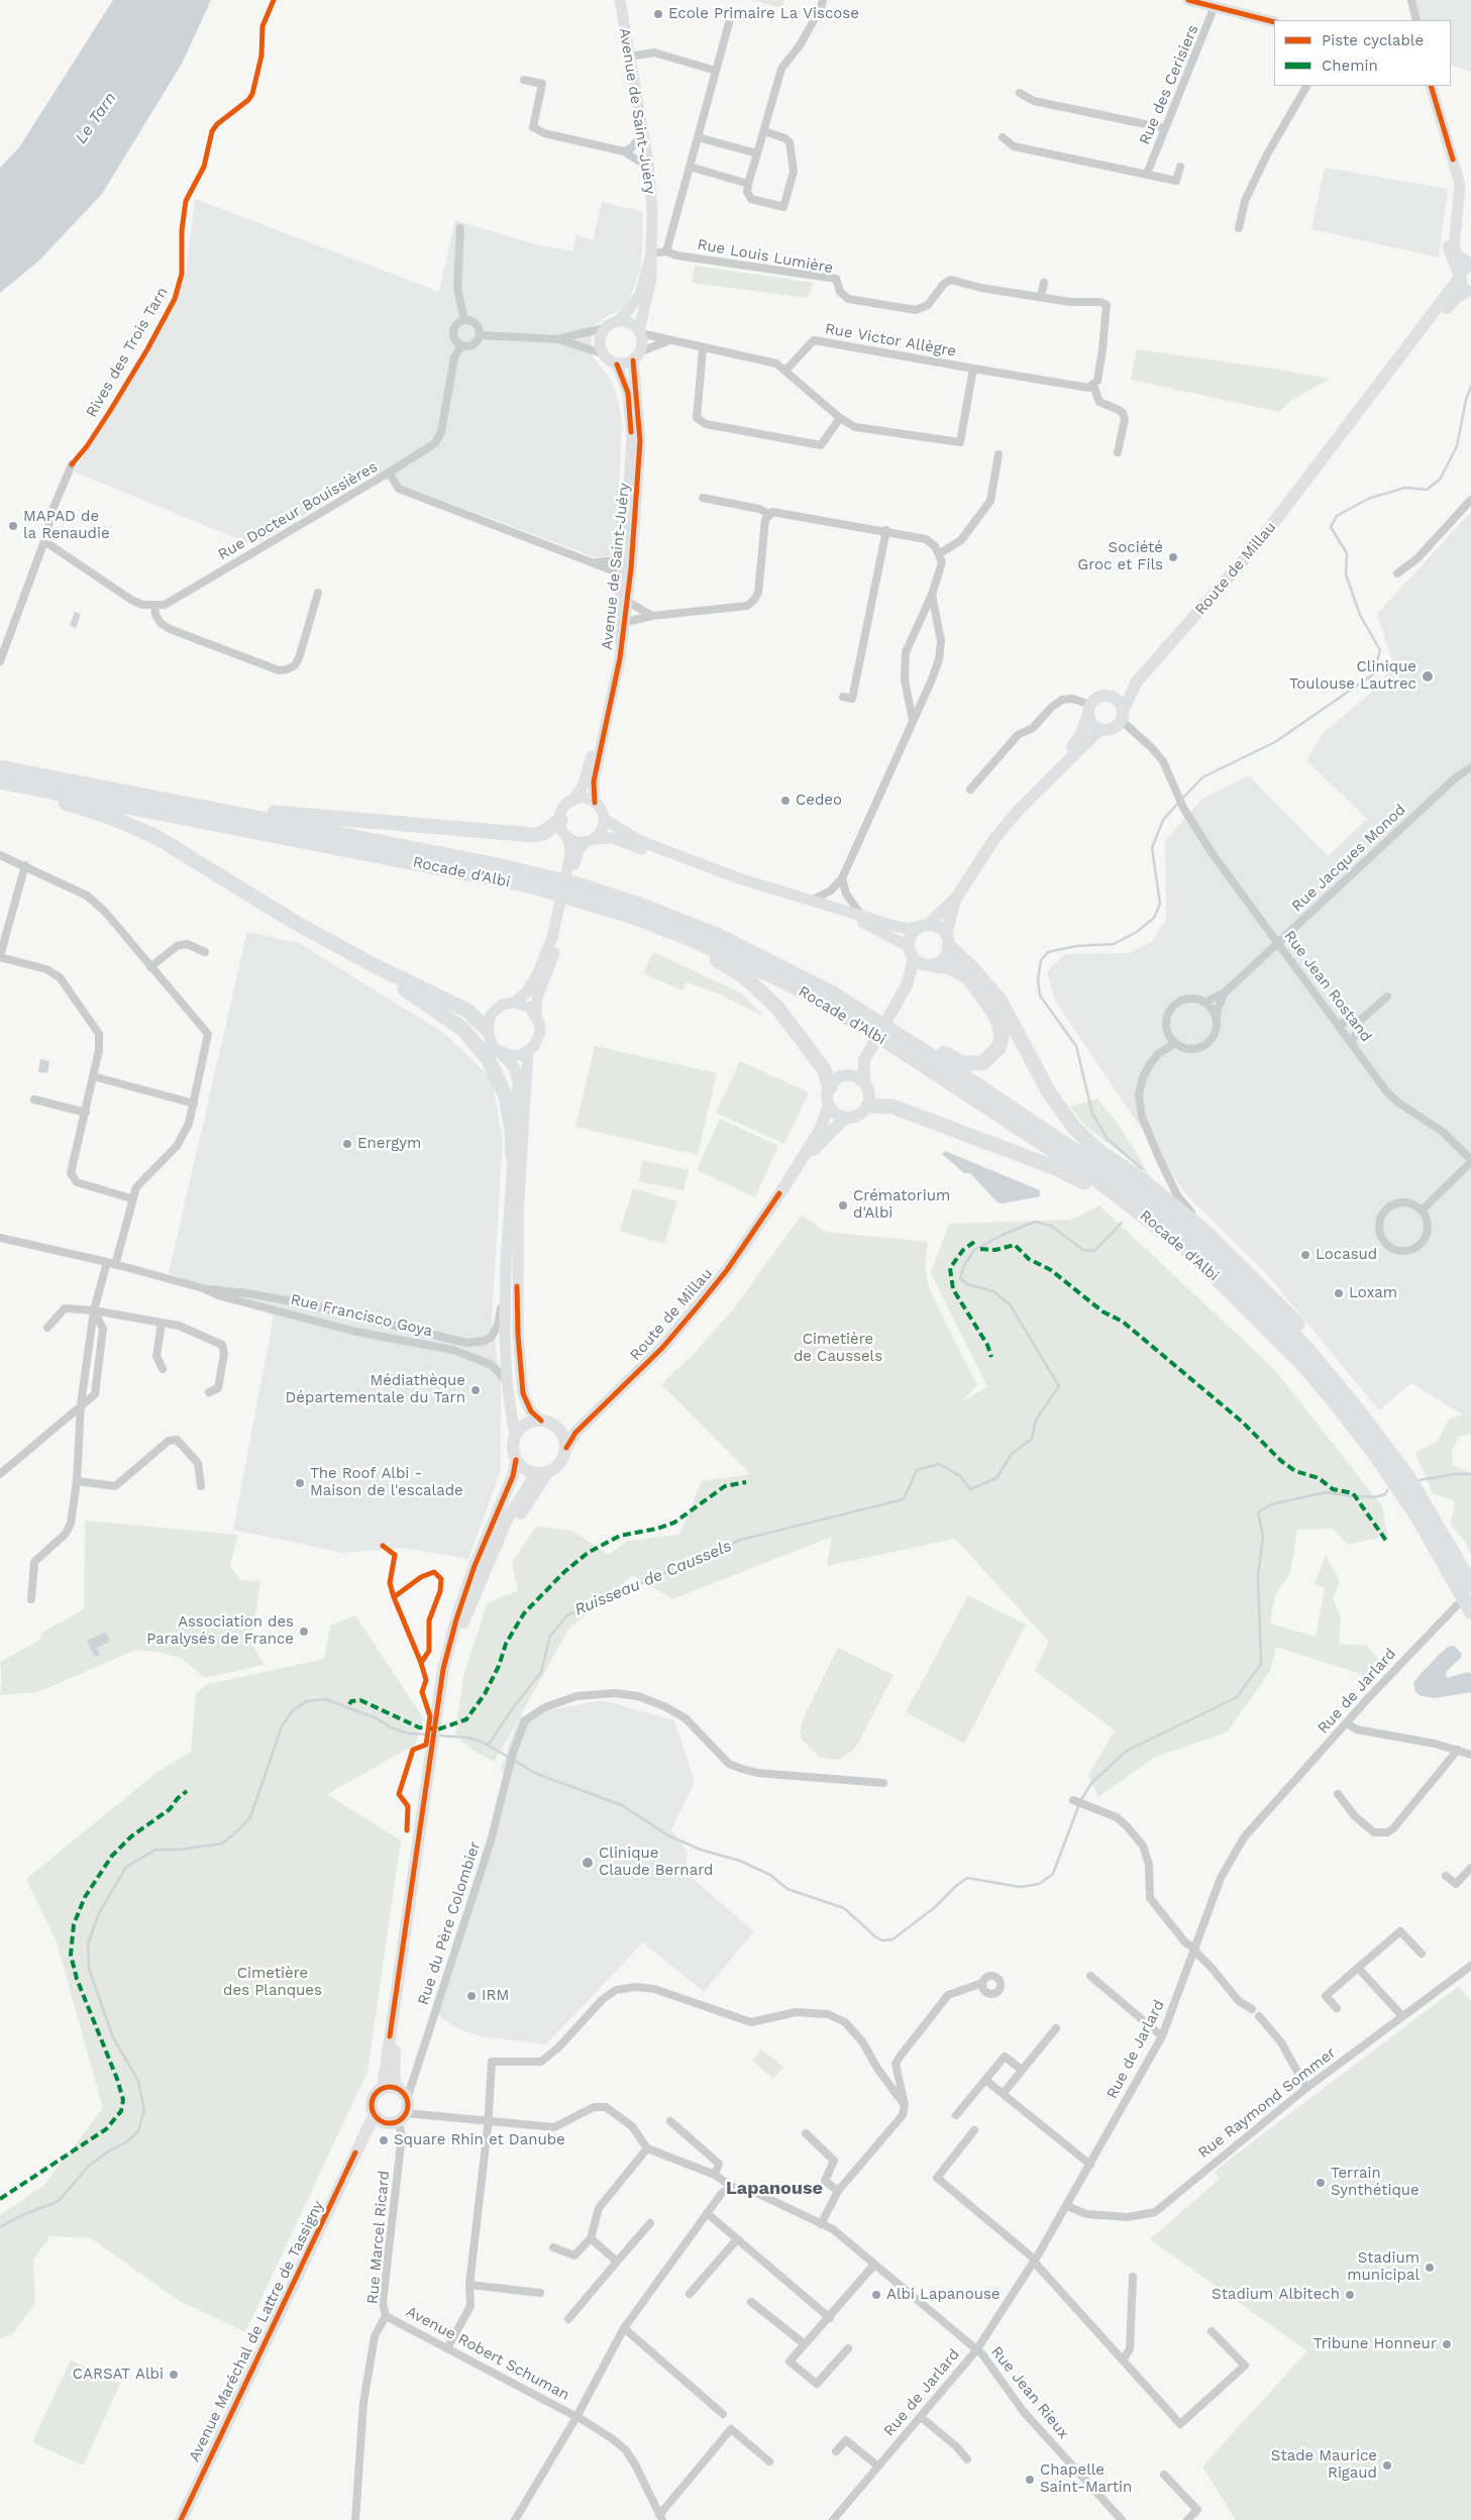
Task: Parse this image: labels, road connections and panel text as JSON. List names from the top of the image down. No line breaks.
{"streets":{"highway":["Rocade d'Albi"],"main road":["Avenue de Saint-Juéry","Route de Millau","Avenue Maréchal de Lattre de Tassigny"],"street":["Rue des Cerisiers","Rue Louis Lumière","Rue Victor Allègre","Rue Docteur Bouissières","Rue Jacques Monod","Rue Jean Rostand","Rue Francisco Goya","Rue de Jarlard","Rue du Père Colombier","Rue Raymond Sommer","Rue Marcel Ricard","Avenue Robert Schuman","Rue Jean Rieux"],"cycle path":["Rives des Trois Tarn"]},"crossings":[["Avenue de Saint-Juéry","Rue Victor Allègre"],["Avenue de Saint-Juéry","Rue Docteur Bouissières"],["Rue Louis Lumière","Rue Victor Allègre"],["Route de Millau","Rue Jean Rostand"],["Rue Jacques Monod","Rue Jean Rostand"],["Rocade d'Albi","Rue de Jarlard"],["Rue de Jarlard","Rue Raymond Sommer"],["Rue de Jarlard","Rue Jean Rieux"],["Rue Marcel Ricard","Avenue Maréchal de Lattre de Tassigny"],["Rue Marcel Ricard","Avenue Robert Schuman"]],"districts":["Lapanouse"],"water":["Le Tarn","Ruisseau de Caussels"],"parks":["Cimetière de Caussels","Cimetière des Planques"],"places":["Ecole Primaire La Viscose","MAPAD de la Renaudie","Société Groc et Fils","Clinique Toulouse Lautrec","Cedeo","Energym","Crématorium d'Albi","Locasud","Loxam","Médiathèque Départementale du Tarn","The Roof Albi - Maison de l'escalade","Association des Paralysés de France","Clinique Claude Bernard","IRM","Square Rhin et Danube","Terrain Synthétique","Stadium municipal","Albi Lapanouse","Stadium Albitech","Tribune Honneur","CARSAT Albi","Stade Maurice Rigaud","Chapelle Saint-Martin"],"legend":["Piste cyclable","Chemin"]}
